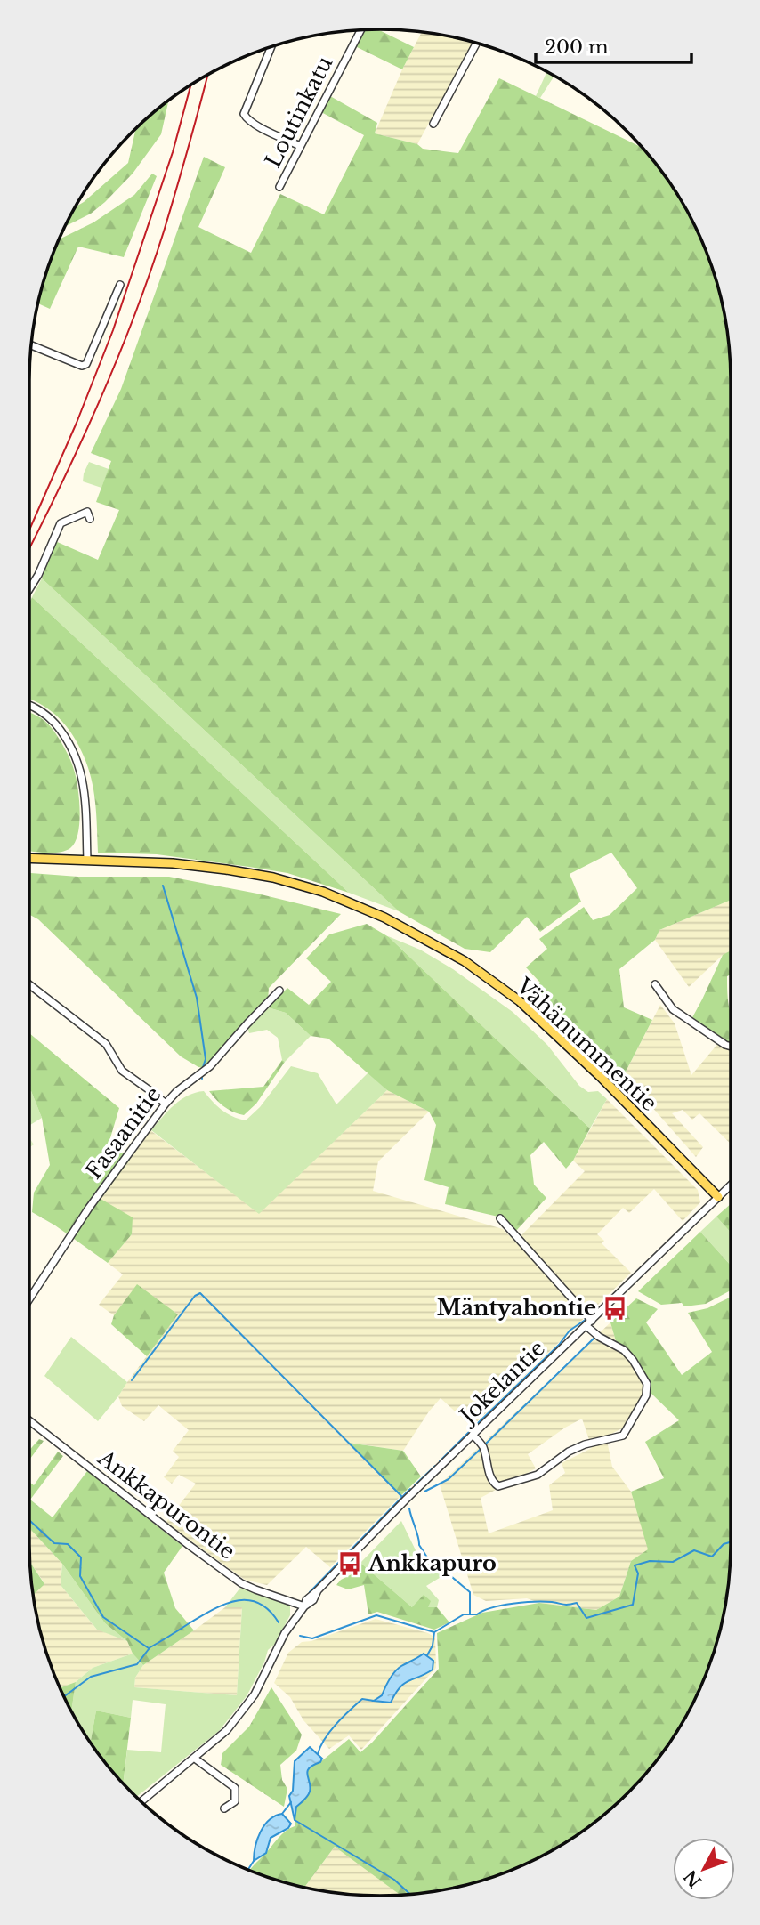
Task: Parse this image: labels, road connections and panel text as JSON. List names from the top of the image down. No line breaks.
{"streets":{"main road":["Vähänummentie"],"street":["Loutinkatu","Fasaanitie","Jokelantie","Ankkapurontie"]},"crossings":[["Vähänummentie","Jokelantie"],["Jokelantie","Ankkapurontie"]],"places":{"bus stop":["Mäntyahontie","Ankkapuro"]},"scale_bar":"200 m","north":"bottom left"}
